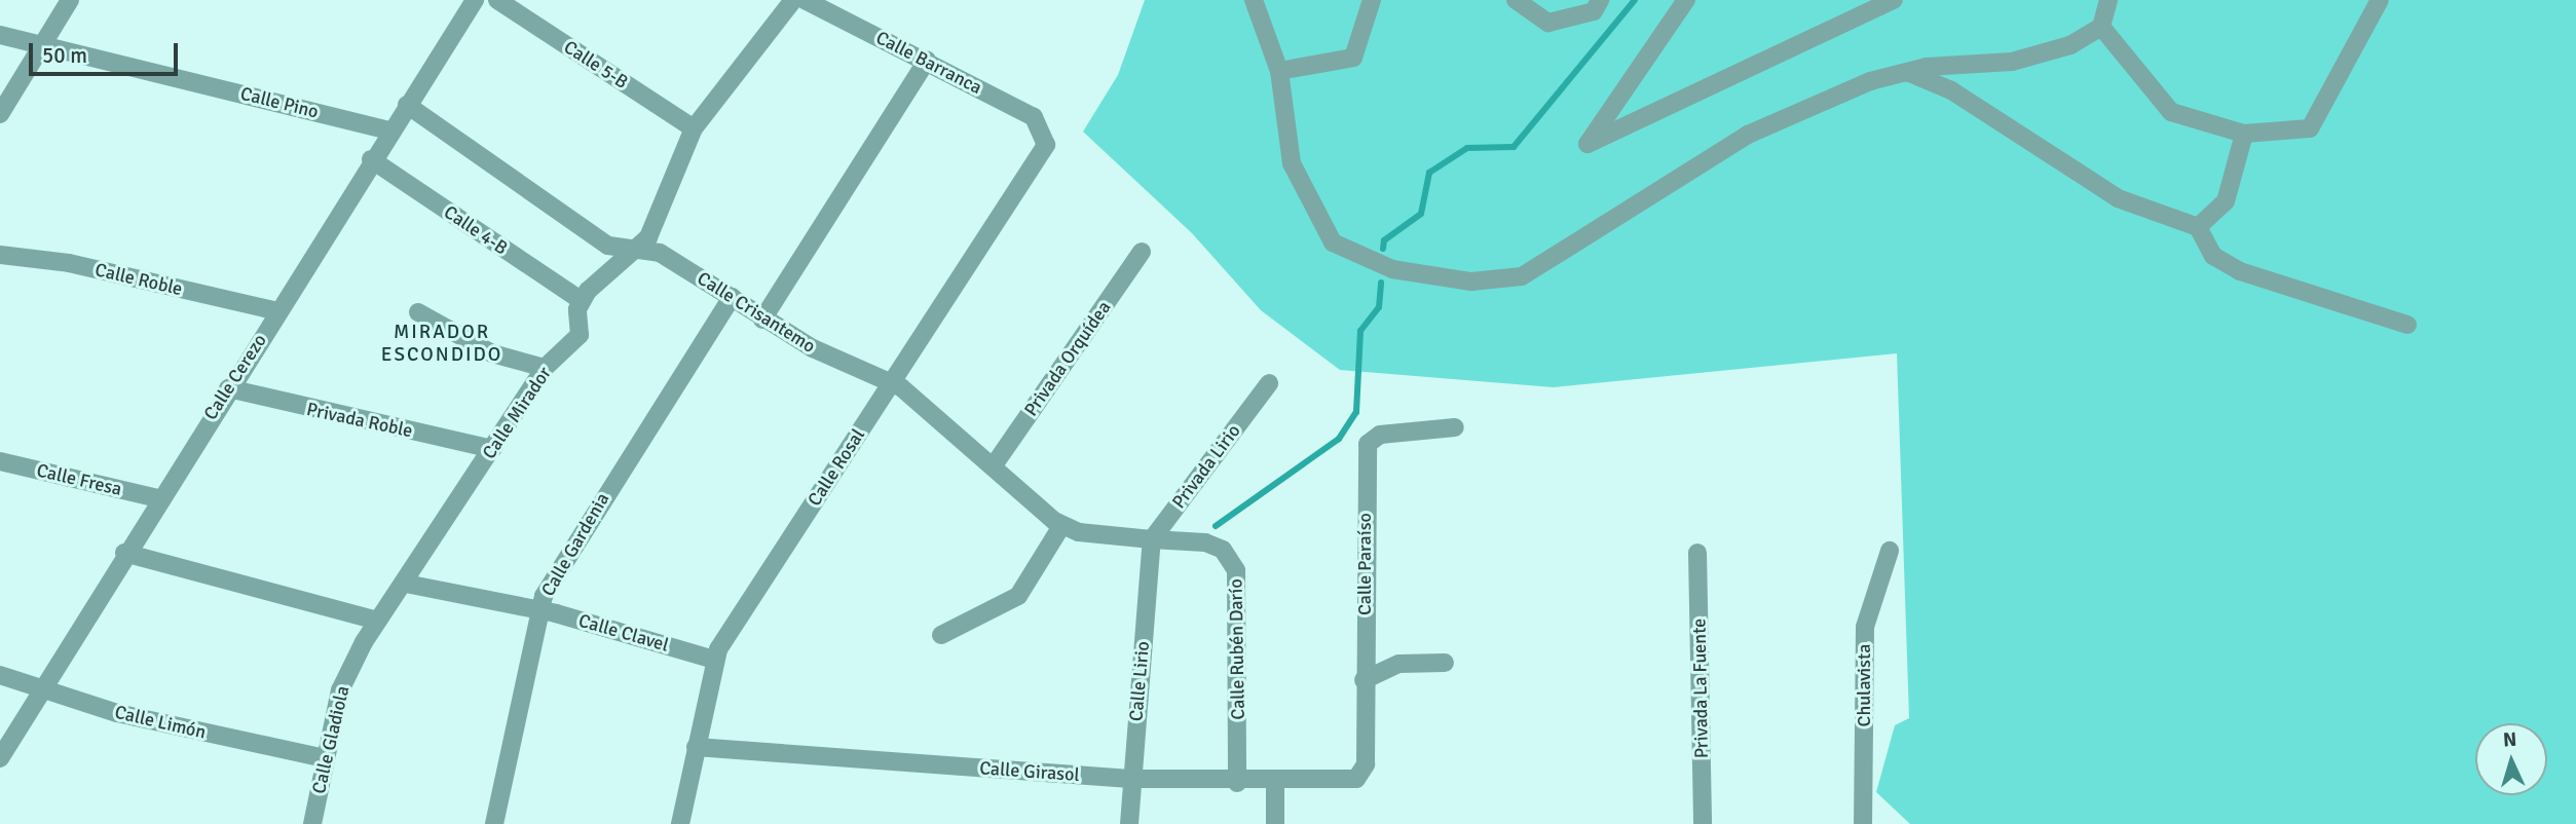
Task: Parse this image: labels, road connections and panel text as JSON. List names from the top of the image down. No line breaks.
{"streets":{"street":["Calle Barranca","Calle 5-B","Calle Pino","Calle 4-B","Calle Roble","Calle Crisantemo","Privada Orquídea","Calle Cerezo","Calle Mirador","Privada Roble","Privada Lirio","Calle Rosal","Calle Fresa","Calle Gardenia","Calle Paraíso","Calle Clavel","Calle Rubén Darío","Calle Lirio","Chulavista","Privada La Fuente","Calle Limón","Calle Gladiola","Calle Girasol"]},"crossings":[["Calle Barranca","Calle Rosal"],["Calle Pino","Calle Cerezo"],["Calle 4-B","Calle Cerezo"],["Calle 4-B","Calle Mirador"],["Calle Roble","Calle Cerezo"],["Calle Crisantemo","Privada Orquídea"],["Calle Crisantemo","Calle Cerezo"],["Calle Crisantemo","Calle Rosal"],["Calle Crisantemo","Calle Gardenia"],["Calle Cerezo","Privada Roble"],["Calle Cerezo","Calle Fresa"],["Calle Cerezo","Calle Limón"],["Calle Mirador","Privada Roble"],["Calle Mirador","Calle Clavel"],["Calle Mirador","Calle Gladiola"],["Privada Lirio","Calle Rubén Darío"],["Privada Lirio","Calle Lirio"],["Calle Rosal","Calle Clavel"],["Calle Rosal","Calle Girasol"],["Calle Gardenia","Calle Clavel"],["Calle Paraíso","Calle Girasol"],["Calle Rubén Darío","Calle Lirio"],["Calle Rubén Darío","Calle Girasol"],["Calle Lirio","Calle Girasol"],["Calle Limón","Calle Gladiola"]],"districts":["MIRADOR ESCONDIDO"],"scale_bar":"50 m","north":"top"}
